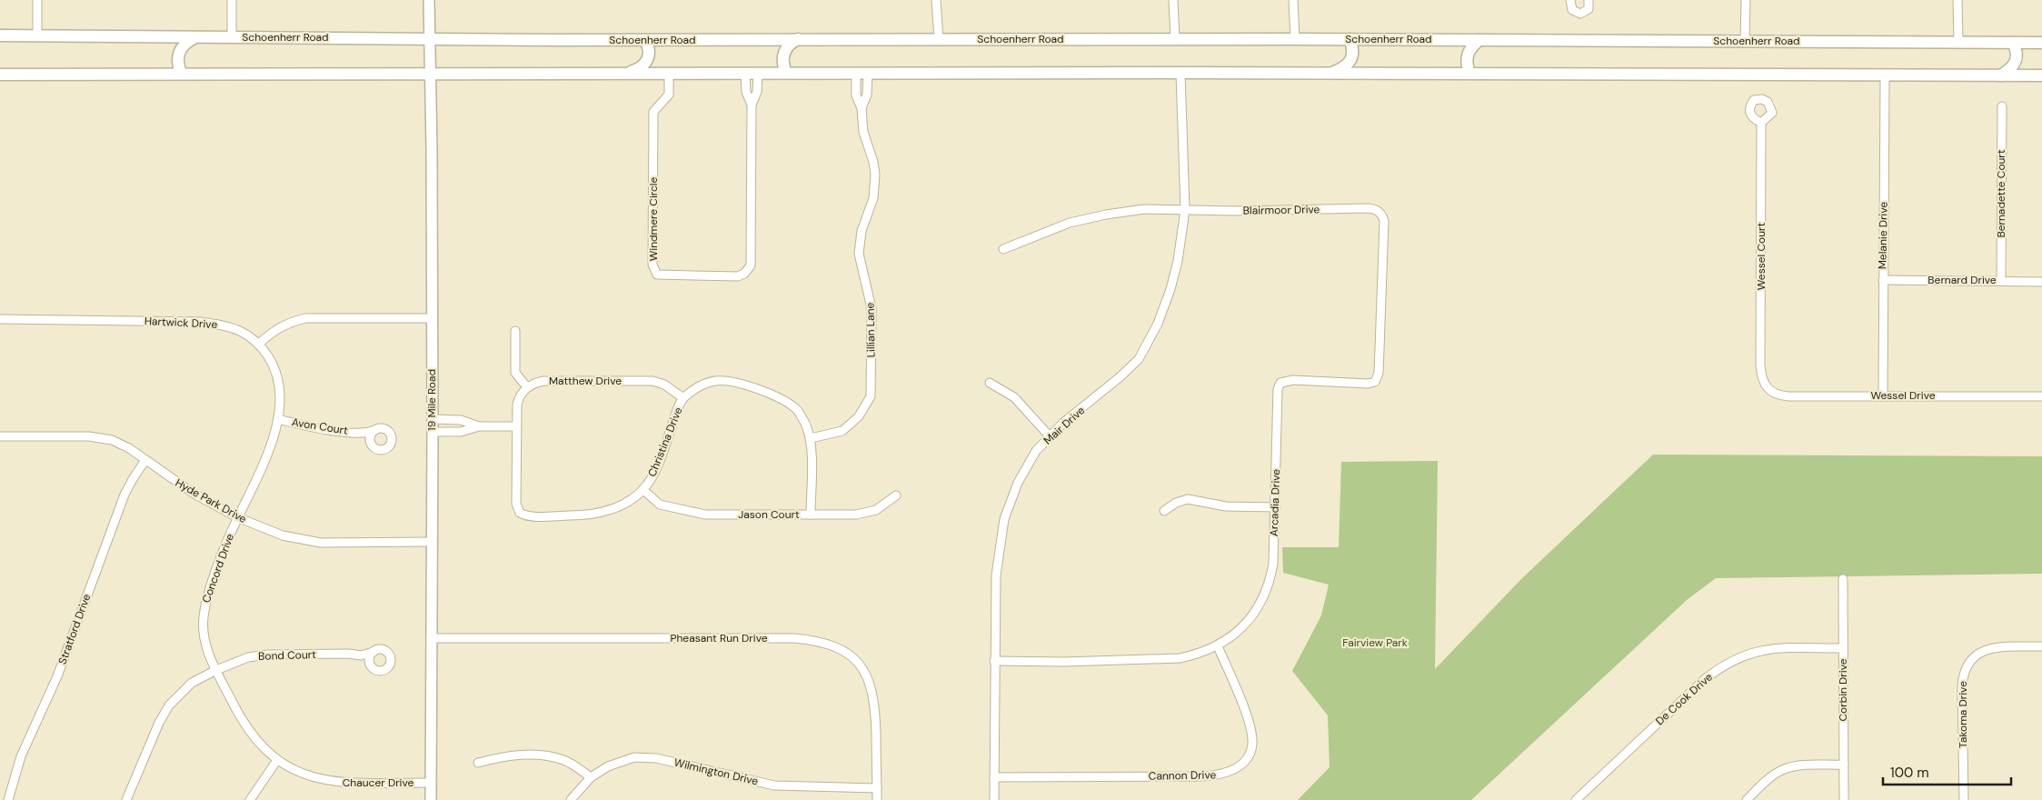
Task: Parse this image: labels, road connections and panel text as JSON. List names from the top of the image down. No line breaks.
{"streets":{"main road":["Schoenherr Road"],"street":["Bernadette Court","Blairmoor Drive","Windmere Circle","Melanie Drive","Wessel Court","Bernard Drive","Hartwick Drive","Lillian Lane","Matthew Drive","Wessel Drive","19 Mile Road","Mair Drive","Avon Court","Christina Drive","Hyde Park Drive","Arcadia Drive","Jason Court","Concord Drive","Stratford Drive","Pheasant Run Drive","Bond Court","Corbin Drive","De Cook Drive","Takoma Drive","Wilmington Drive","Cannon Drive","Chaucer Drive"]},"crossings":[["Schoenherr Road","19 Mile Road"],["Bernadette Court","Bernard Drive"],["Blairmoor Drive","Mair Drive"],["Blairmoor Drive","Arcadia Drive"],["Melanie Drive","Bernard Drive"],["Melanie Drive","Wessel Drive"],["Wessel Court","Wessel Drive"],["Hartwick Drive","Concord Drive"],["Lillian Lane","Christina Drive"],["Matthew Drive","Christina Drive"],["19 Mile Road","Hyde Park Drive"],["19 Mile Road","Pheasant Run Drive"],["19 Mile Road","Chaucer Drive"],["Mair Drive","Arcadia Drive"],["Mair Drive","Cannon Drive"],["Avon Court","Concord Drive"],["Christina Drive","Jason Court"],["Hyde Park Drive","Concord Drive"],["Hyde Park Drive","Stratford Drive"],["Arcadia Drive","Cannon Drive"],["Concord Drive","Bond Court"],["Concord Drive","Chaucer Drive"],["Pheasant Run Drive","Wilmington Drive"],["Bond Court","Chaucer Drive"],["Corbin Drive","De Cook Drive"]],"parks":["Fairview Park"],"scale_bar":"100 m"}
